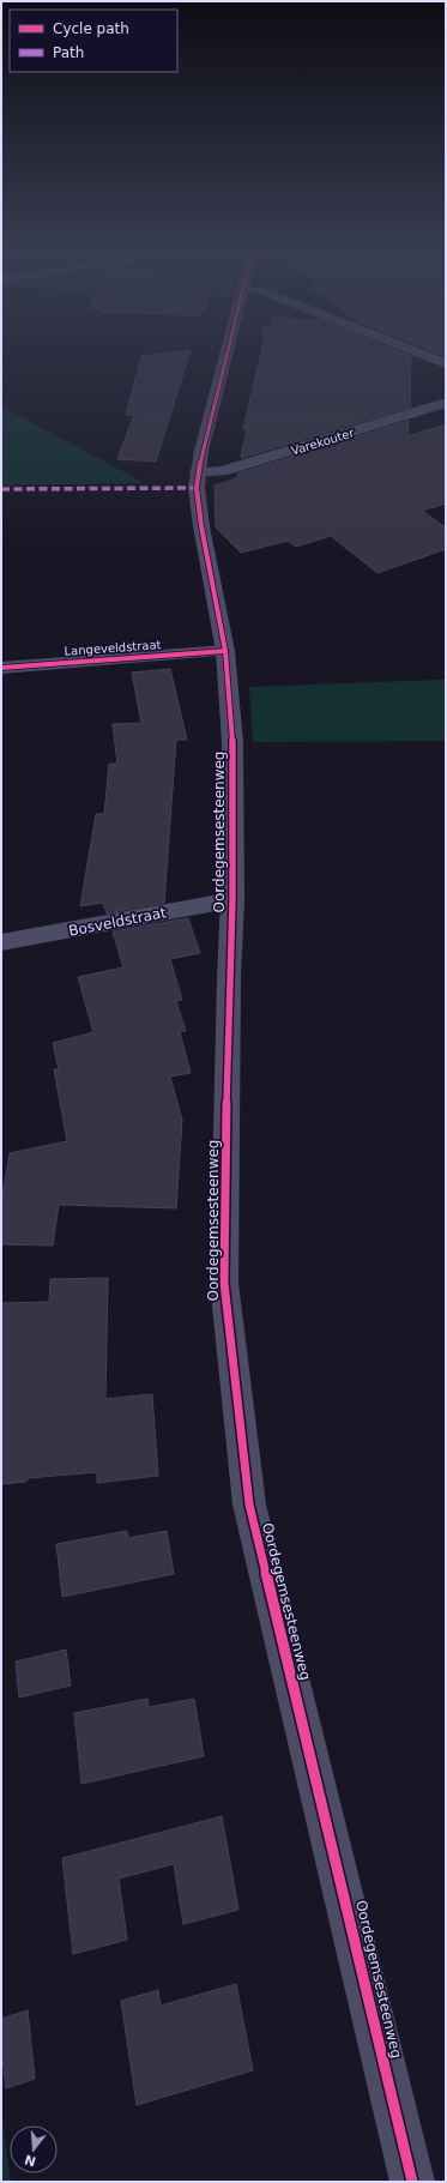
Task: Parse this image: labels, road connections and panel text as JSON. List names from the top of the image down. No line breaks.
{"streets":{"street":["Varekouter","Langeveldstraat","Oordegemsesteenweg","Bosveldstraat"]},"crossings":[["Varekouter","Oordegemsesteenweg"],["Langeveldstraat","Oordegemsesteenweg"],["Oordegemsesteenweg","Bosveldstraat"]],"legend":["Cycle path","Path"],"north":"bottom"}
